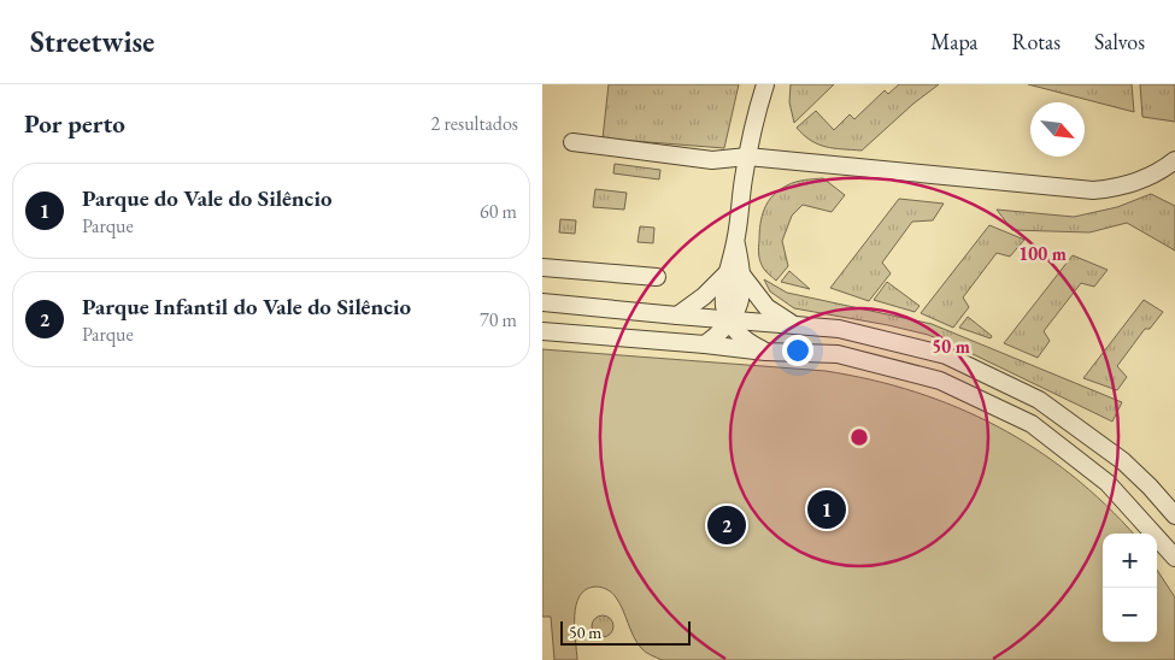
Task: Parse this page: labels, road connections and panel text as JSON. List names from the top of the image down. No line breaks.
{"scale_bar":"50 m","north":"bottom right","page":{"header":"Streetwise","nav":["Mapa","Rotas","Salvos"],"heading":["Por perto","2 resultados"],"list":[{"mark":"1","name":"Parque do Vale do Silêncio","note":"Parque","value":"60 m"},{"mark":"2","name":"Parque Infantil do Vale do Silêncio","note":"Parque","value":"70 m"}],"pins":["1","2"],"map_buttons":["+","−"],"scale":"50 m"},"rings":["100 m","50 m"]}
